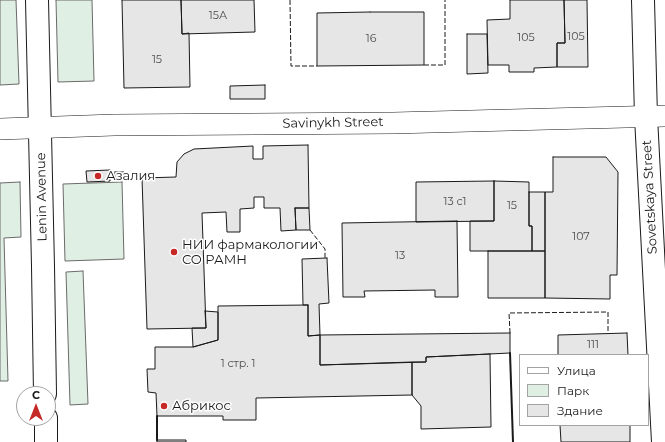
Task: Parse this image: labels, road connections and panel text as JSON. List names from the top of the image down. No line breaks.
{"streets":{"street":["Savinykh Street","Lenin Avenue","Sovetskaya Street"]},"crossings":[["Savinykh Street","Lenin Avenue"],["Savinykh Street","Sovetskaya Street"]],"places":["Азалия","НИИ фармакологии СО РАМН","Абрикос"],"house_numbers":["15А","105","105","16","15","13 с1","15","107","13","111","1 стр. 1"],"legend":["Улица","Парк","Здание"],"north":"top"}
